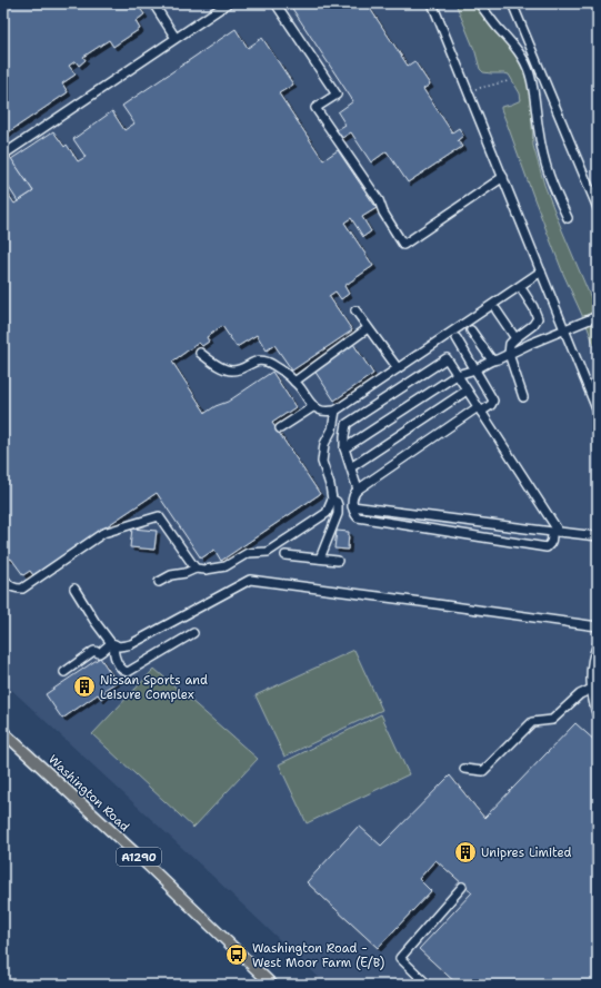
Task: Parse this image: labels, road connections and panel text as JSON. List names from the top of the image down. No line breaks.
{"streets":{"main road":["Washington Road","A1290"]},"places":{"building":["Nissan Sports and Leisure Complex","Unipres Limited"],"bus stop":["Washington Road - West Moor Farm (E/B)"]}}
